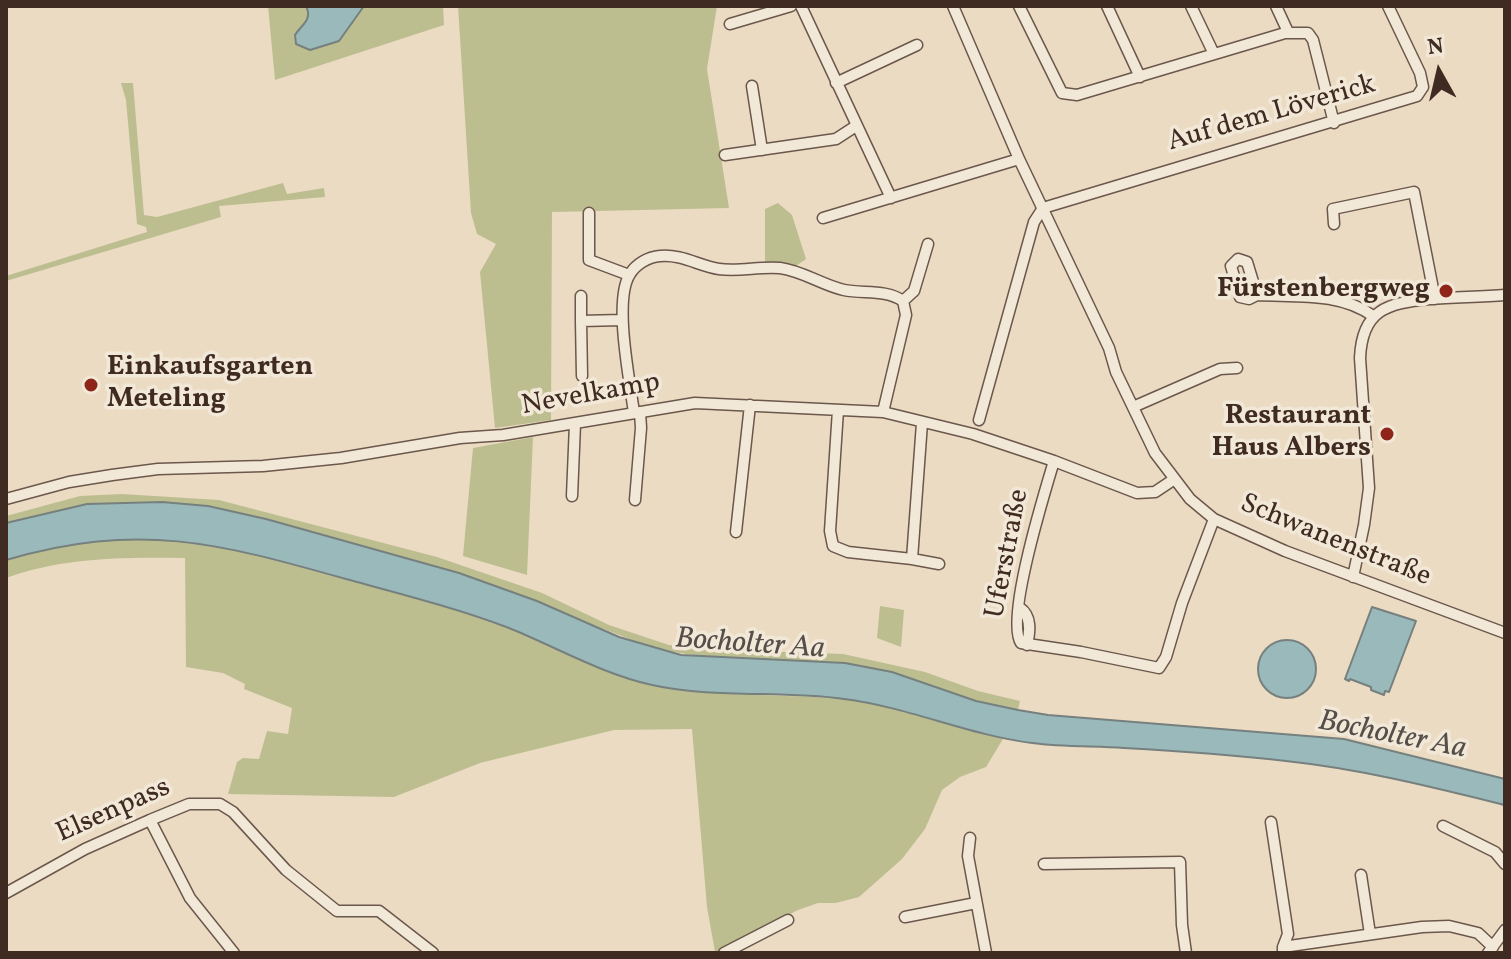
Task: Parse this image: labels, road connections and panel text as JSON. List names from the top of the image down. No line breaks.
{"streets":{"street":["Auf dem Löverick","Nevelkamp","Schwanenstraße","Uferstraße","Elsenpass"]},"crossings":[["Auf dem Löverick","Schwanenstraße"],["Nevelkamp","Schwanenstraße"],["Nevelkamp","Uferstraße"],["Schwanenstraße","Uferstraße"]],"water":["Bocholter Aa"],"places":["Fürstenbergweg","Einkaufsgarten Meteling","Restaurant Haus Albers"],"north":"top"}
